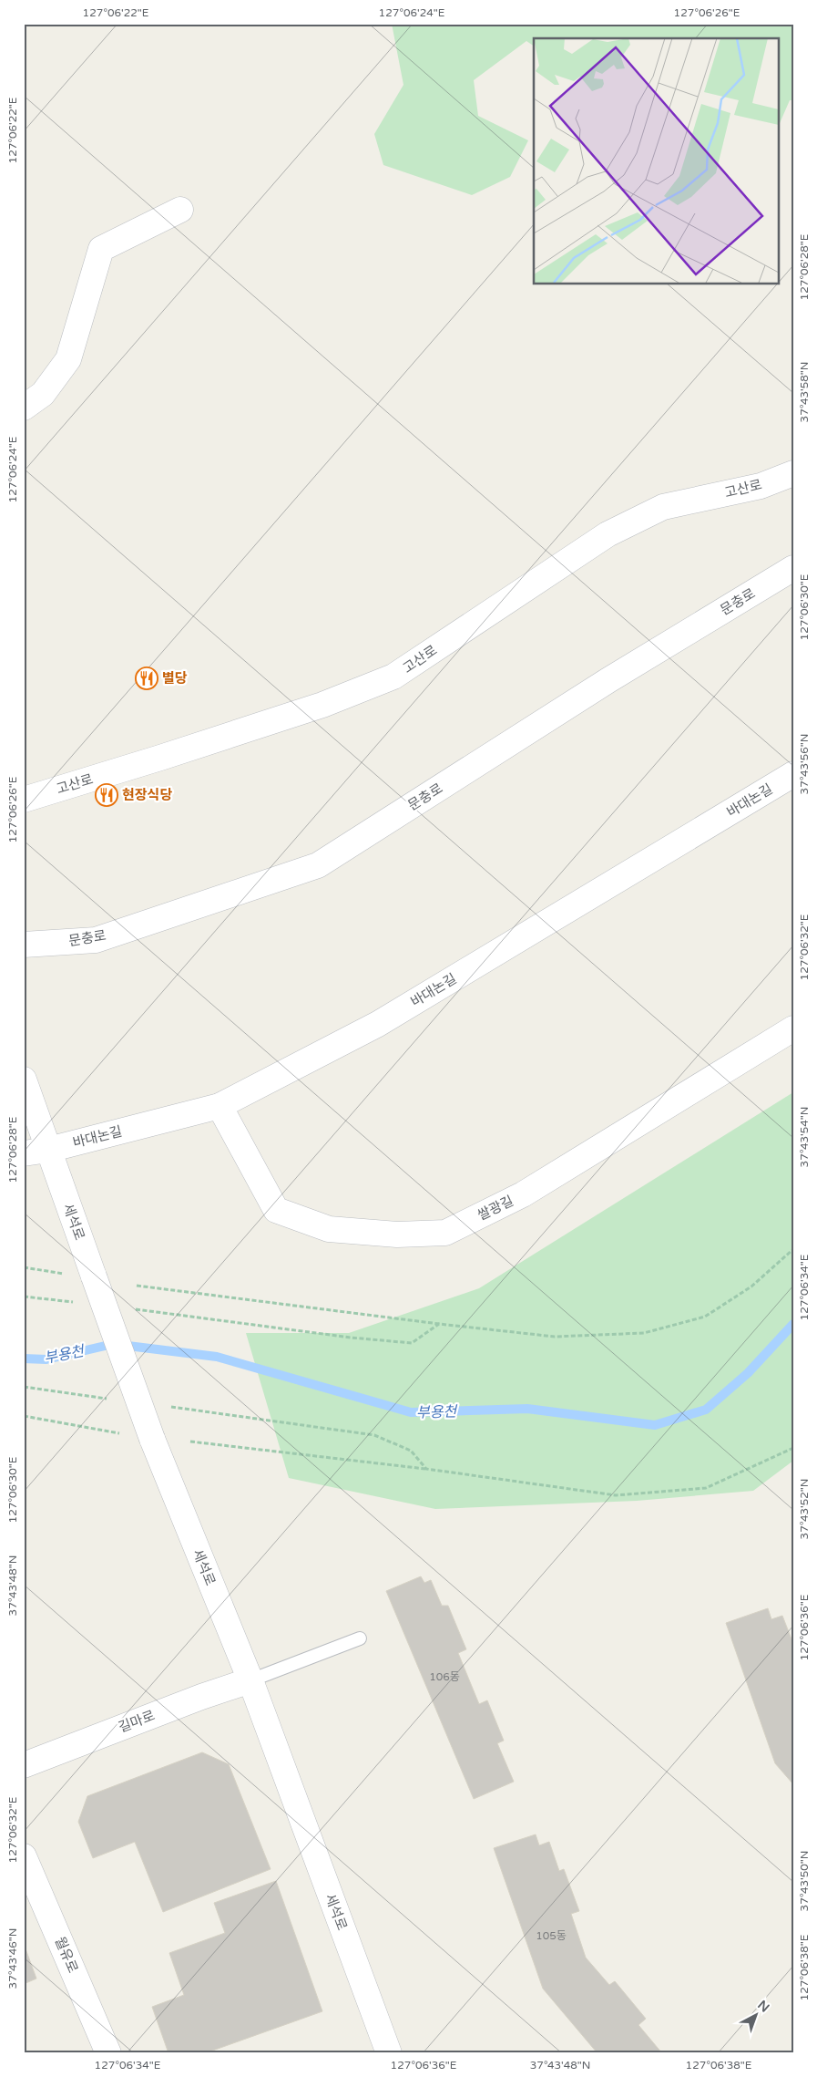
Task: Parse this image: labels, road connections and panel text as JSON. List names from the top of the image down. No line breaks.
{"streets":{"street":["고산로","문충로","바대논길","쌀광길","세석로","길마로","월유로"]},"crossings":[["바대논길","쌀광길"],["바대논길","세석로"],["세석로","길마로"]],"water":["부용천"],"places":{"restaurant":["별당","현장식당"]},"house_numbers":["106동","105동"],"north":"top right","coordinates":["127°06'22\"E","127°06'24\"E","127°06'26\"E","127°06'28\"E","37°43'58\"N","127°06'30\"E","37°43'56\"N","127°06'32\"E","37°43'54\"N","127°06'34\"E","37°43'52\"N","37°43'48\"N","127°06'36\"E","37°43'50\"N","37°43'46\"N","127°06'38\"E"]}
